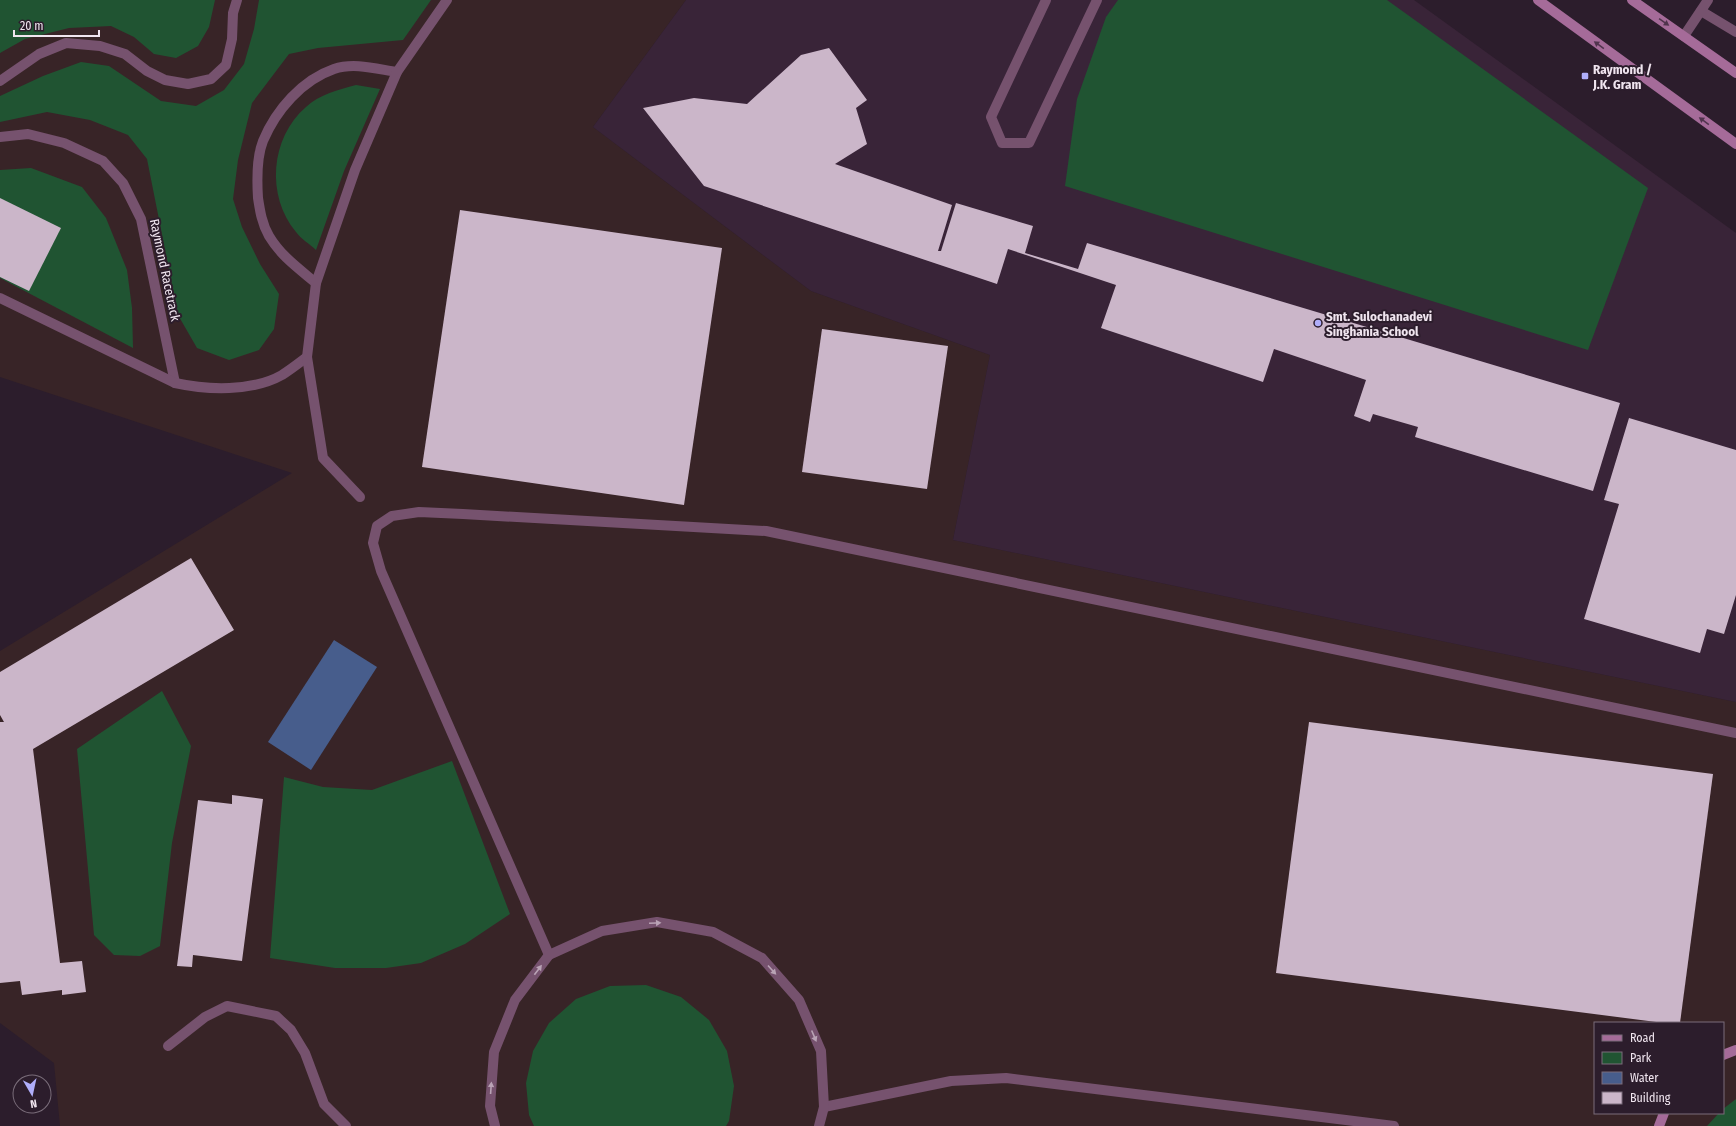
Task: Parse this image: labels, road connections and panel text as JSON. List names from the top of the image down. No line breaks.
{"streets":{"street":["Raymond Racetrack"]},"places":{"transit":["Raymond / J.K. Gram"],"other":["Smt. Sulochanadevi Singhania School"]},"legend":["Road","Park","Water","Building"],"scale_bar":"20 m","north":"bottom"}
